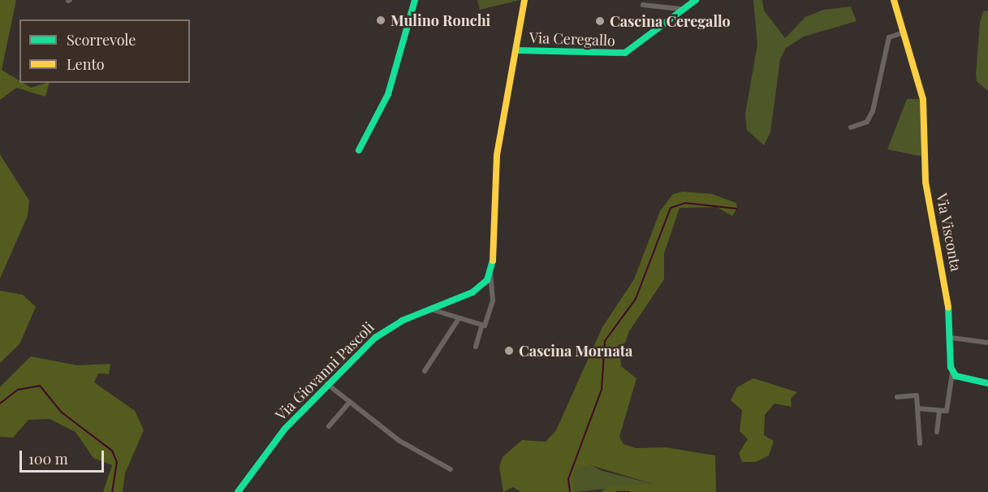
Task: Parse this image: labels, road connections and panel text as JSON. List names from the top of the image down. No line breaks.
{"streets":{"street":["Via Ceregallo","Via Visconta","Via Giovanni Pascoli"]},"places":["Mulino Ronchi","Cascina Ceregallo","Cascina Mornata"],"legend":["Scorrevole","Lento"],"scale_bar":"100 m"}
